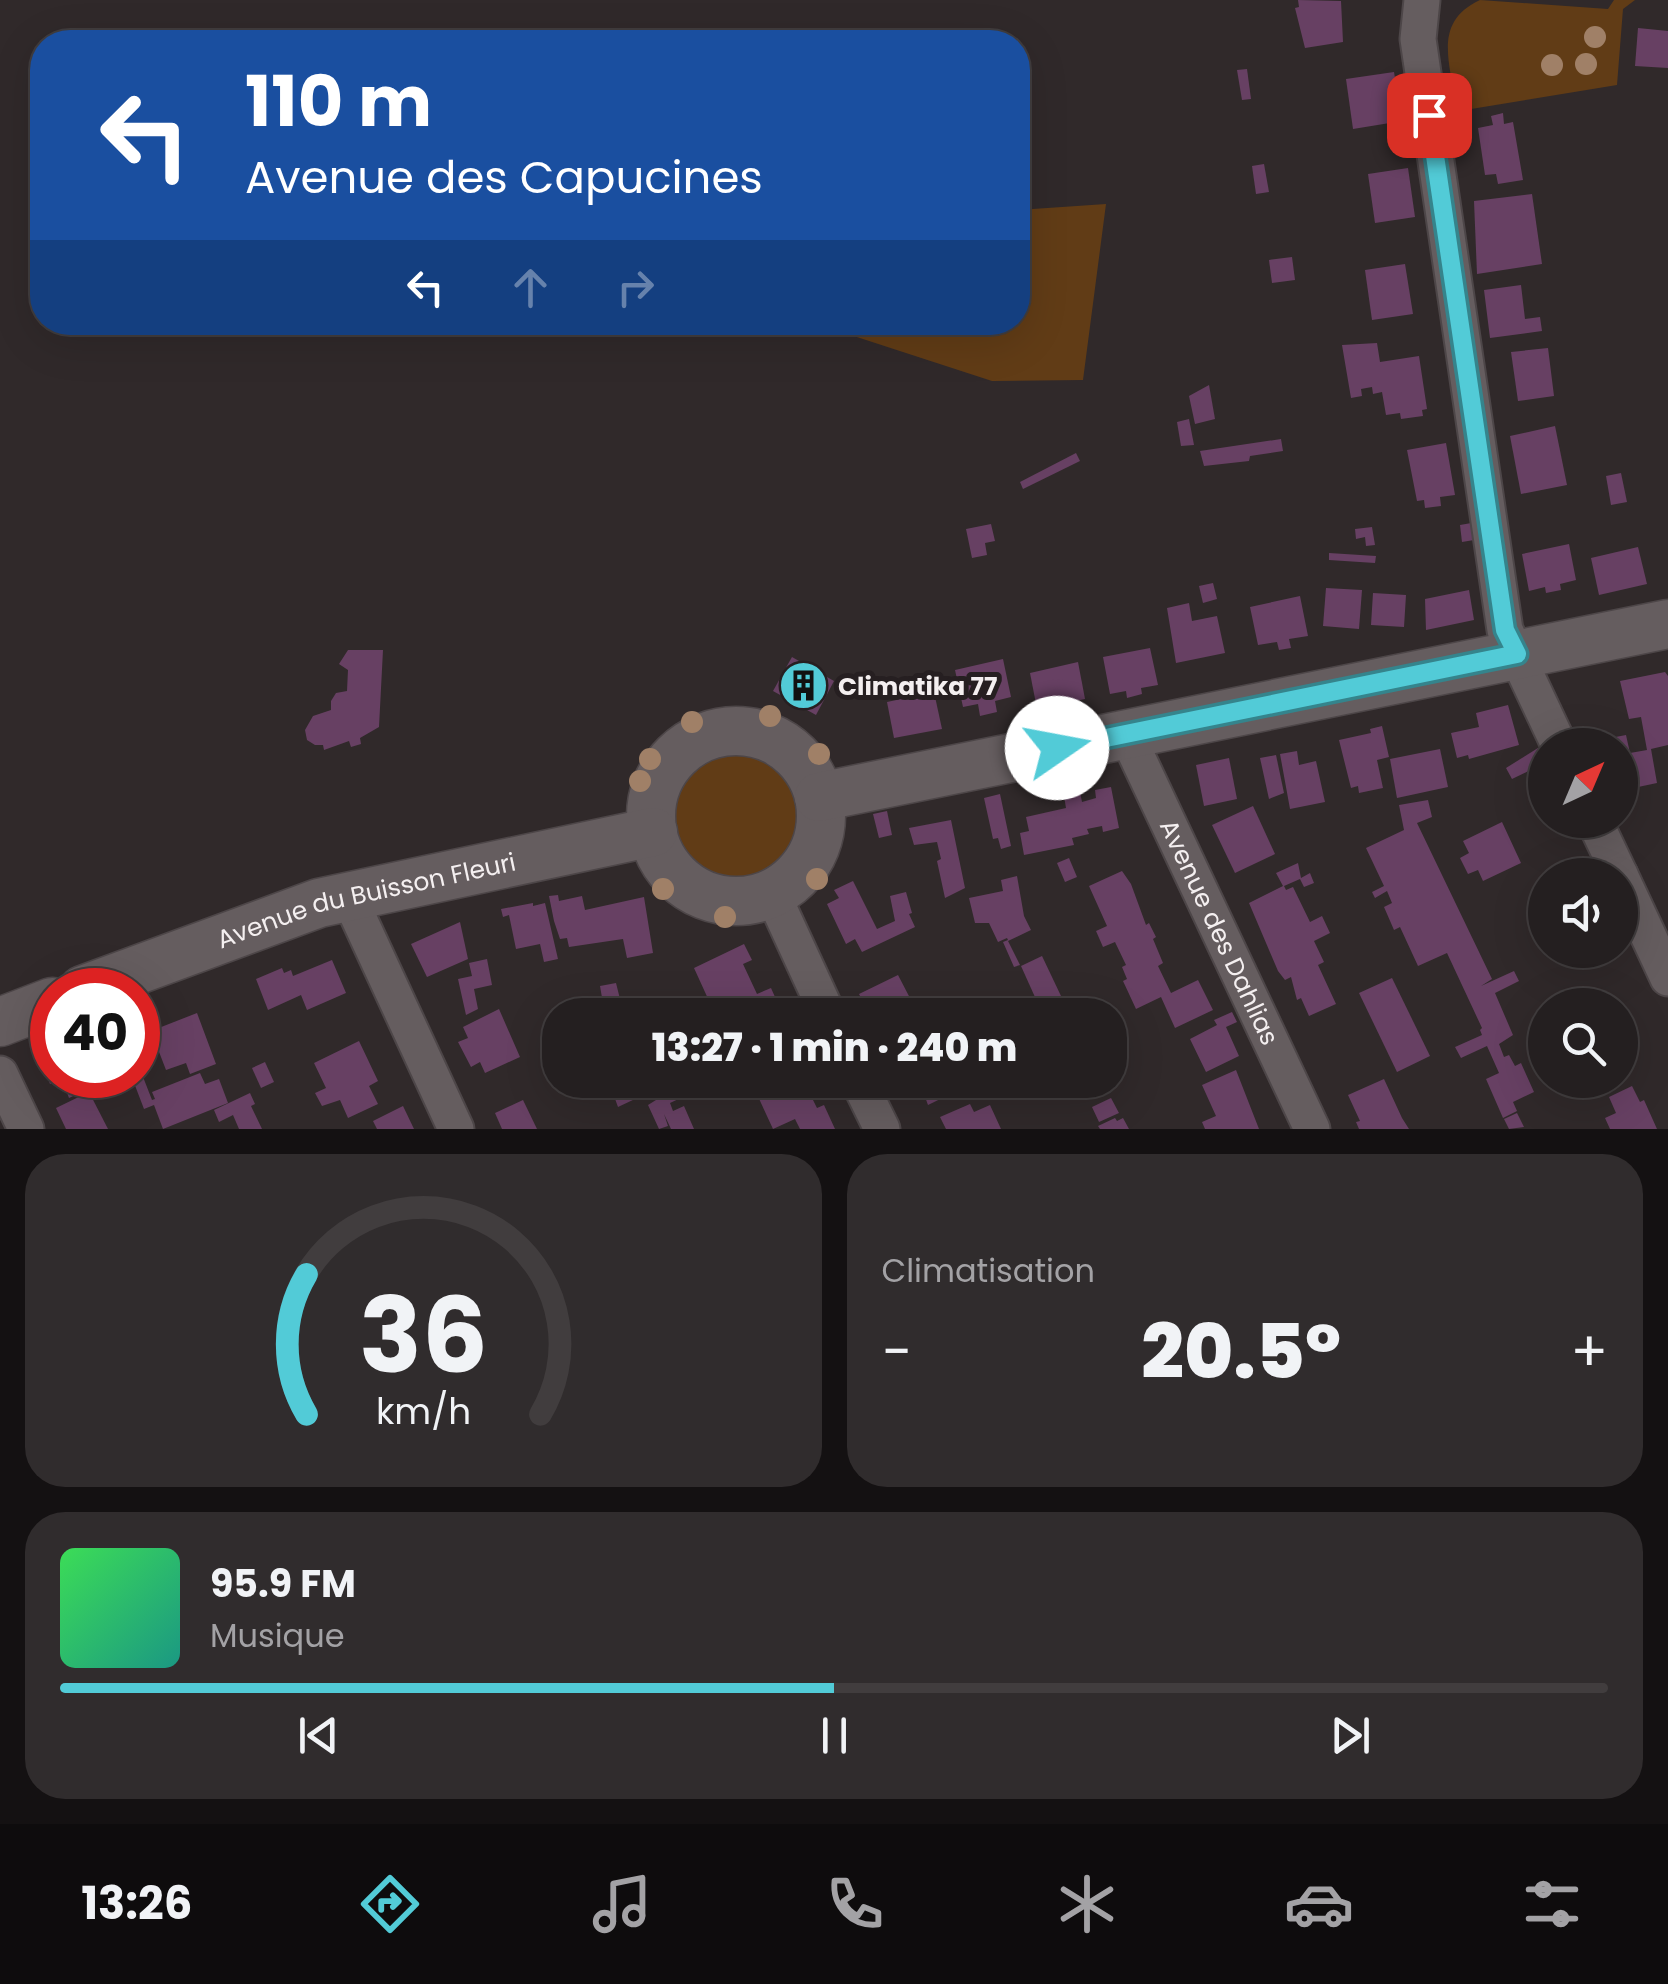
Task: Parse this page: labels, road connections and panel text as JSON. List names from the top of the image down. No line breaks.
{"streets":{"street":["Avenue du Buisson Fleuri","Avenue des Dahlias"]},"places":{"building":["Climatika 77"]},"north":"top right","page":{"turn":["110 m","Avenue des Capucines"],"limit":"40","trip":"13:27 · 1 min · 240 m","tile":"Climatisation","heat":["−","20.5°","+"],"song":["95.9 FM","Musique"],"tabs":"13:26","gauge":["36","km/h"]}}
